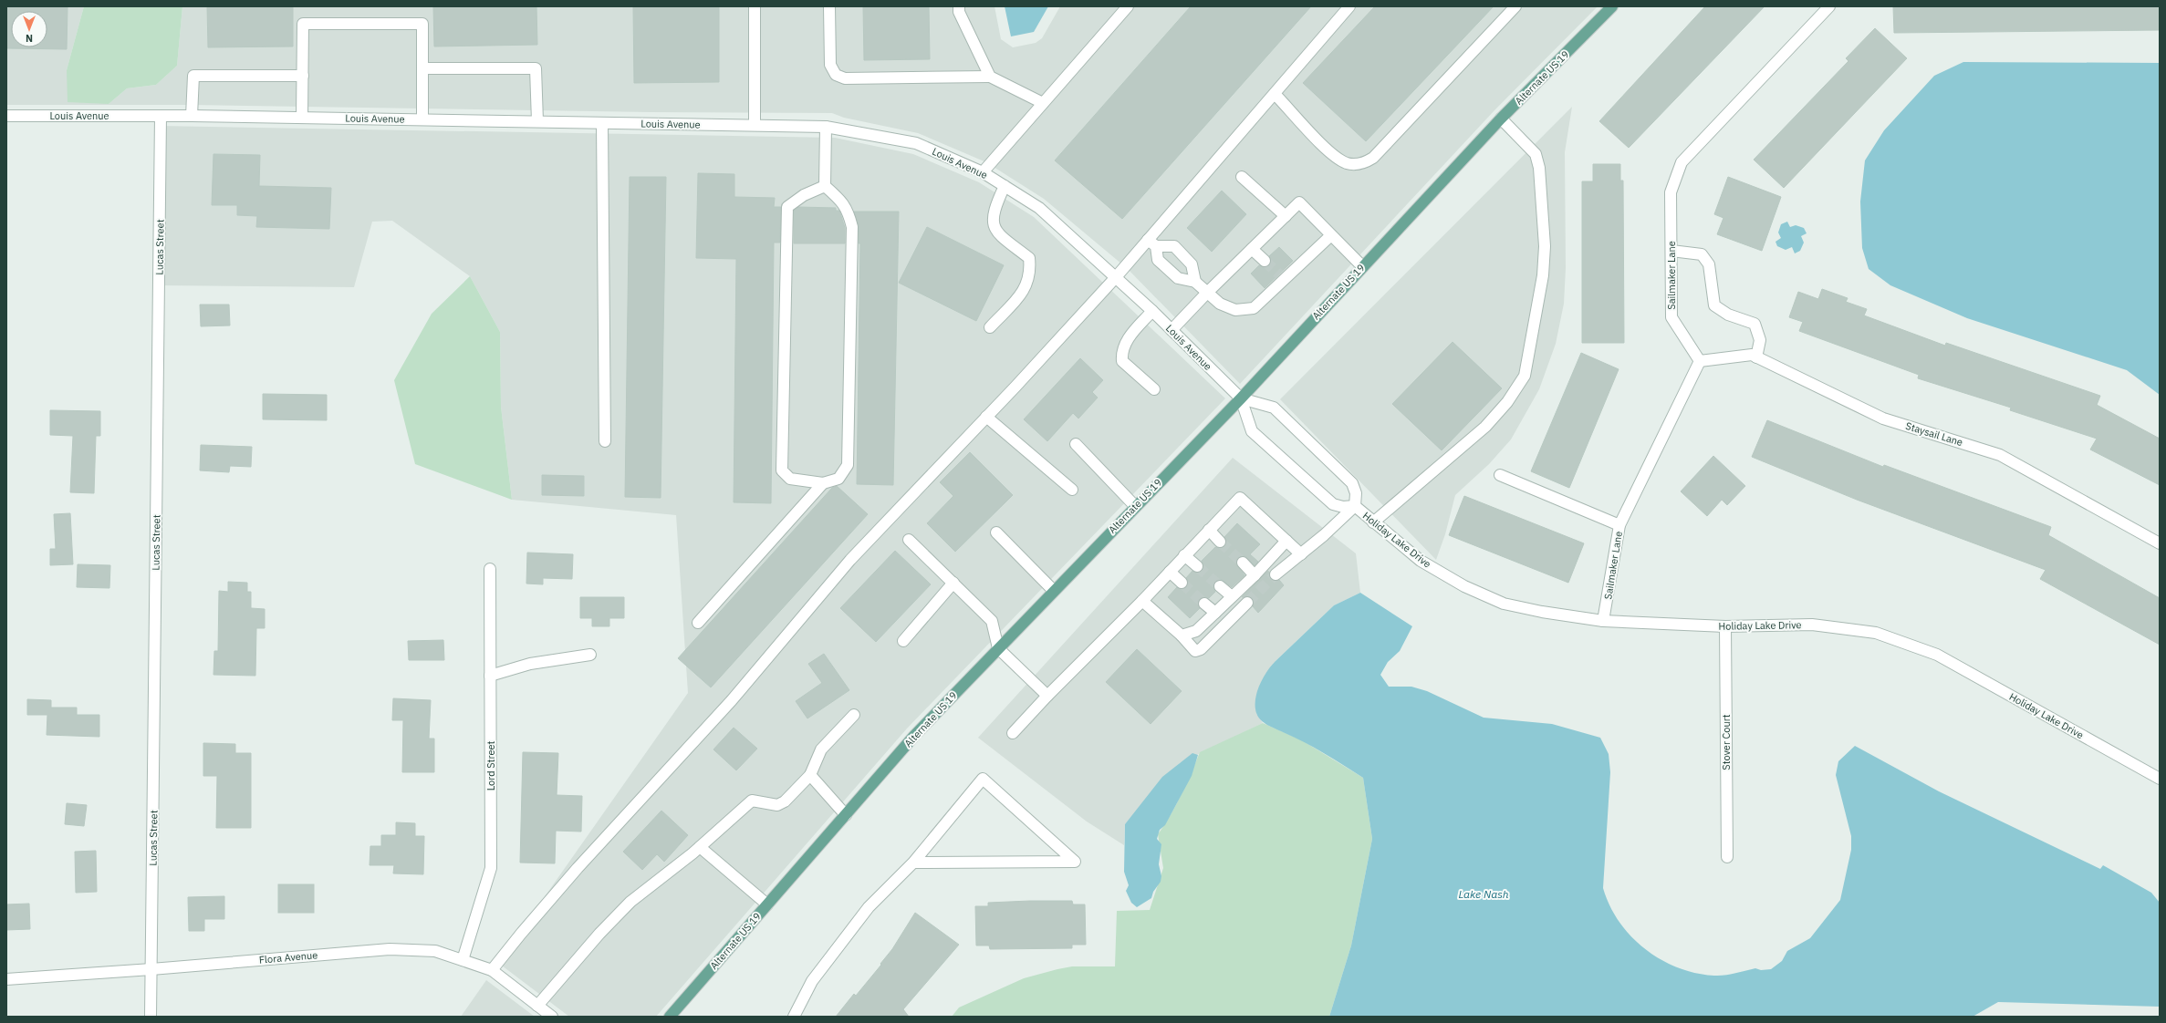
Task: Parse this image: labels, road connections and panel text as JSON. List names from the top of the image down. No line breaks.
{"streets":{"main road":["Alternate US 19"],"street":["Louis Avenue","Lucas Street","Sailmaker Lane","Staysail Lane","Holiday Lake Drive","Stover Court","Lord Street","Flora Avenue"]},"crossings":[["Alternate US 19","Louis Avenue"],["Alternate US 19","Holiday Lake Drive"],["Louis Avenue","Lucas Street"],["Louis Avenue","Holiday Lake Drive"],["Lucas Street","Flora Avenue"],["Sailmaker Lane","Staysail Lane"],["Sailmaker Lane","Holiday Lake Drive"],["Holiday Lake Drive","Stover Court"],["Lord Street","Flora Avenue"]],"water":["Lake Nash"],"north":"bottom"}
